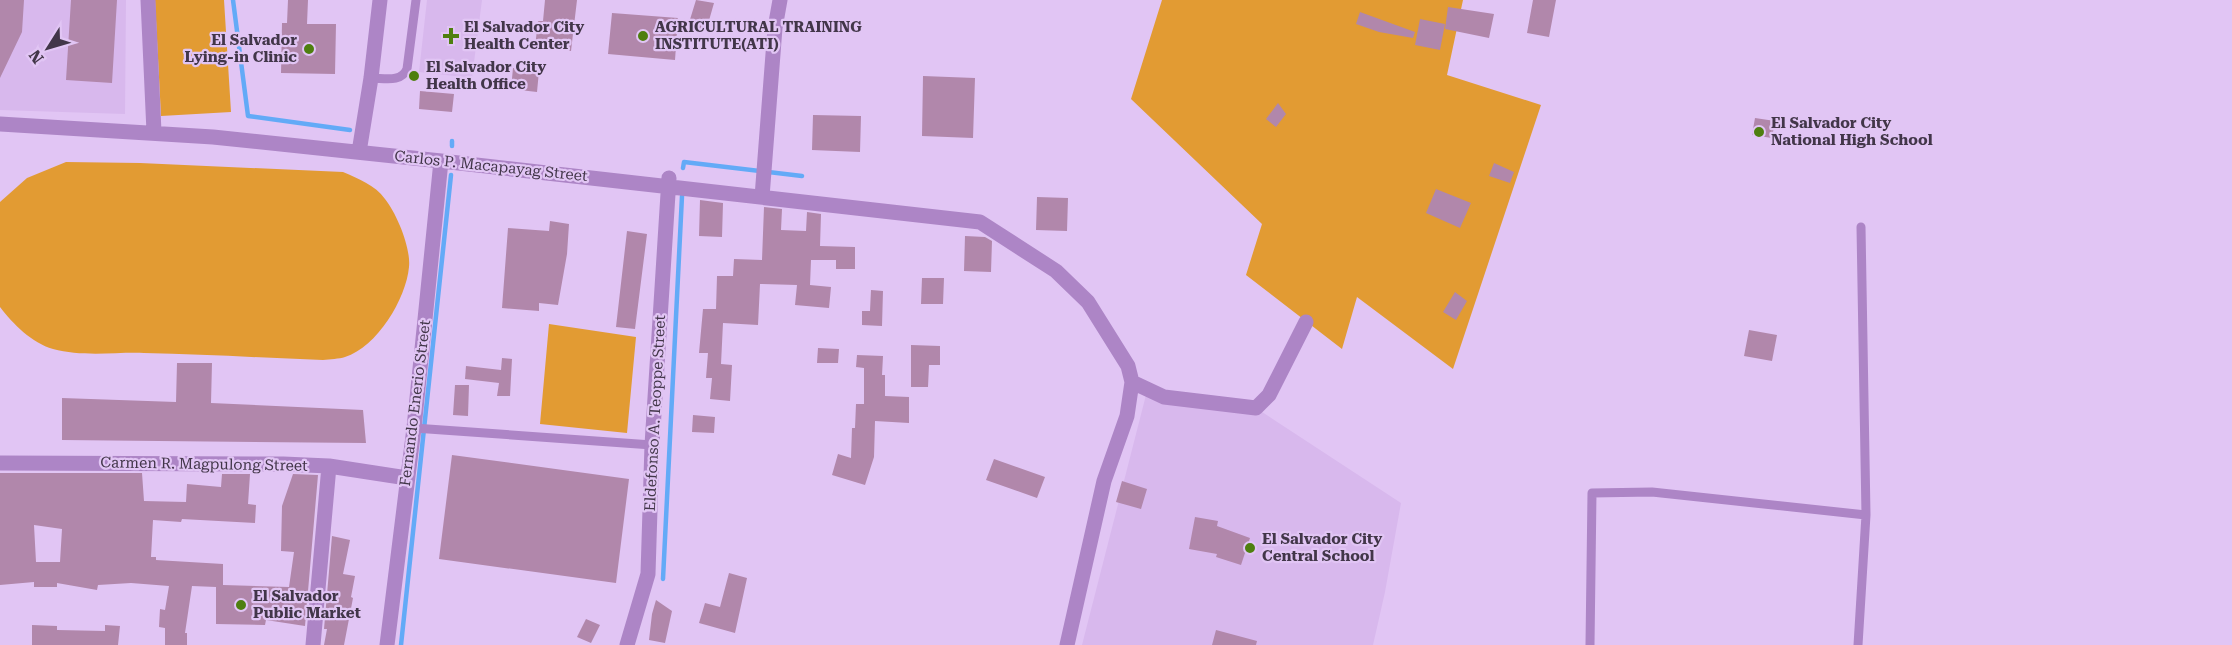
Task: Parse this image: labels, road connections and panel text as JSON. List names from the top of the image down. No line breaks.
{"streets":{"street":["Carlos P. Macapayag Street","Fernando Enerio Street","Eldefonso A. Teoppe Street","Carmen R. Magpulong Street"]},"crossings":[["Carlos P. Macapayag Street","Fernando Enerio Street"],["Carlos P. Macapayag Street","Eldefonso A. Teoppe Street"],["Fernando Enerio Street","Carmen R. Magpulong Street"]],"places":{"health":["El Salvador City Health Center"],"other":["AGRICULTURAL TRAINING INSTITUTE(ATI)","El Salvador Lying-in Clinic","El Salvador City Health Office","El Salvador City National High School","El Salvador City Central School","El Salvador Public Market"]},"north":"bottom left"}
